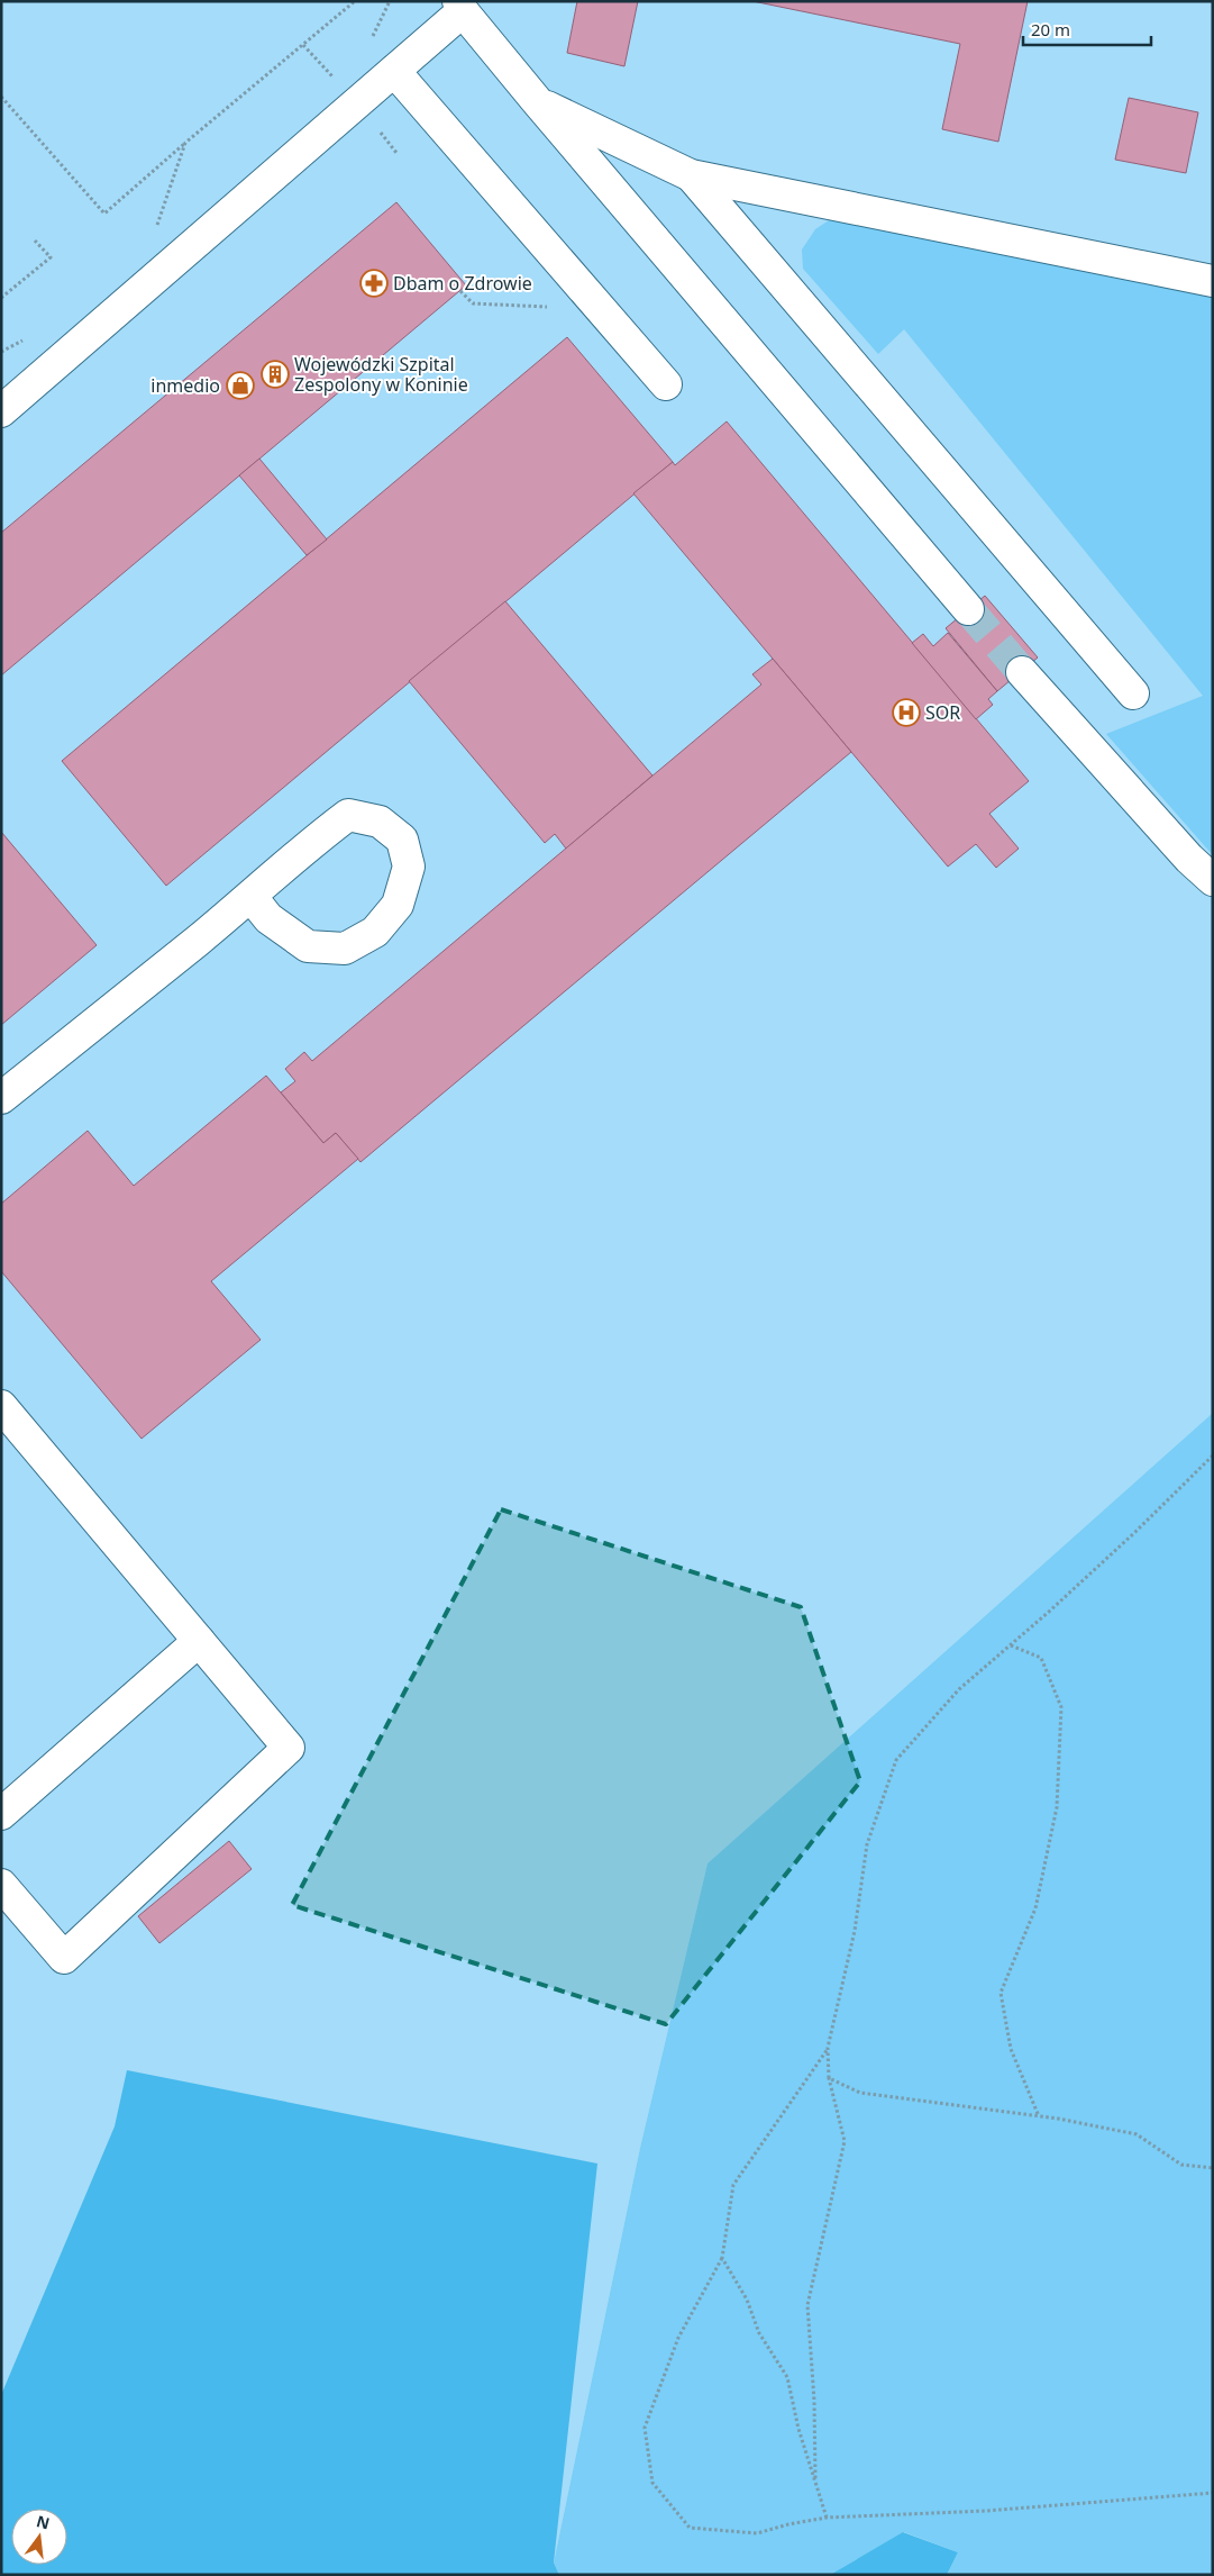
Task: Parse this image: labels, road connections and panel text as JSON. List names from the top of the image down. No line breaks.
{"places":{"pharmacy":["Dbam o Zdrowie"],"building":["Wojewódzki Szpital Zespolony w Koninie"],"shop":["inmedio"],"hospital":["SOR"]},"scale_bar":"20 m","north":"top"}
